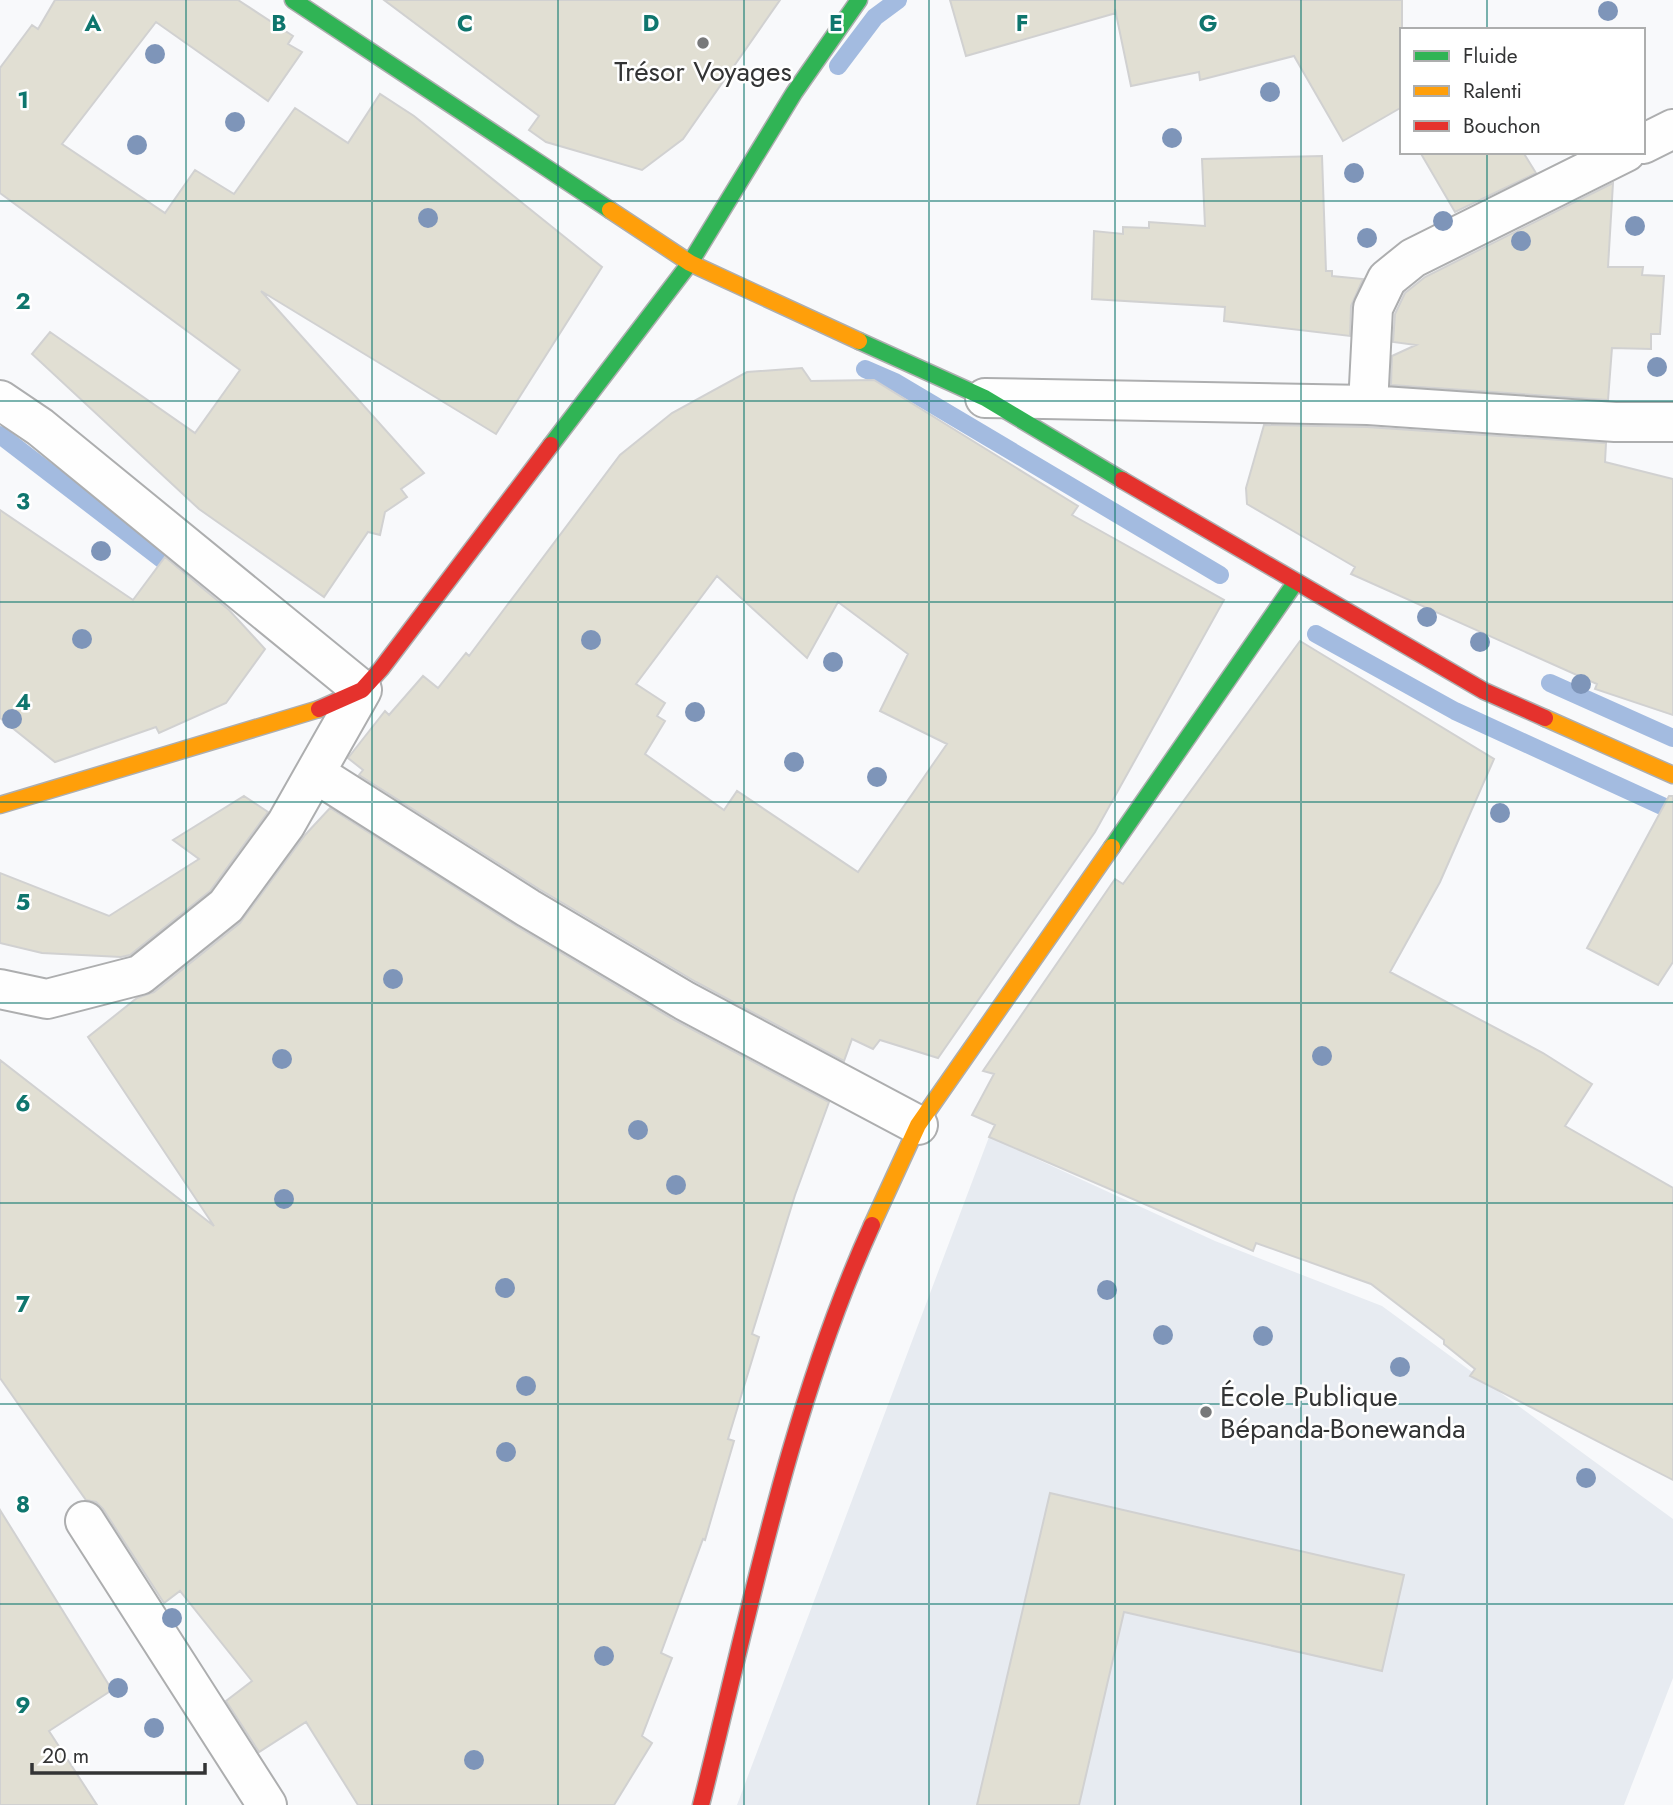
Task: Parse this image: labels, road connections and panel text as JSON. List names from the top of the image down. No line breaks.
{"places":["Trésor Voyages","École Publique Bépanda-Bonewanda"],"legend":["Fluide","Ralenti","Bouchon"],"scale_bar":"20 m","grid":{"columns":["A","B","C","D","E","F","G"],"rows":["1","2","3","4","5","6","7","8","9"]}}
